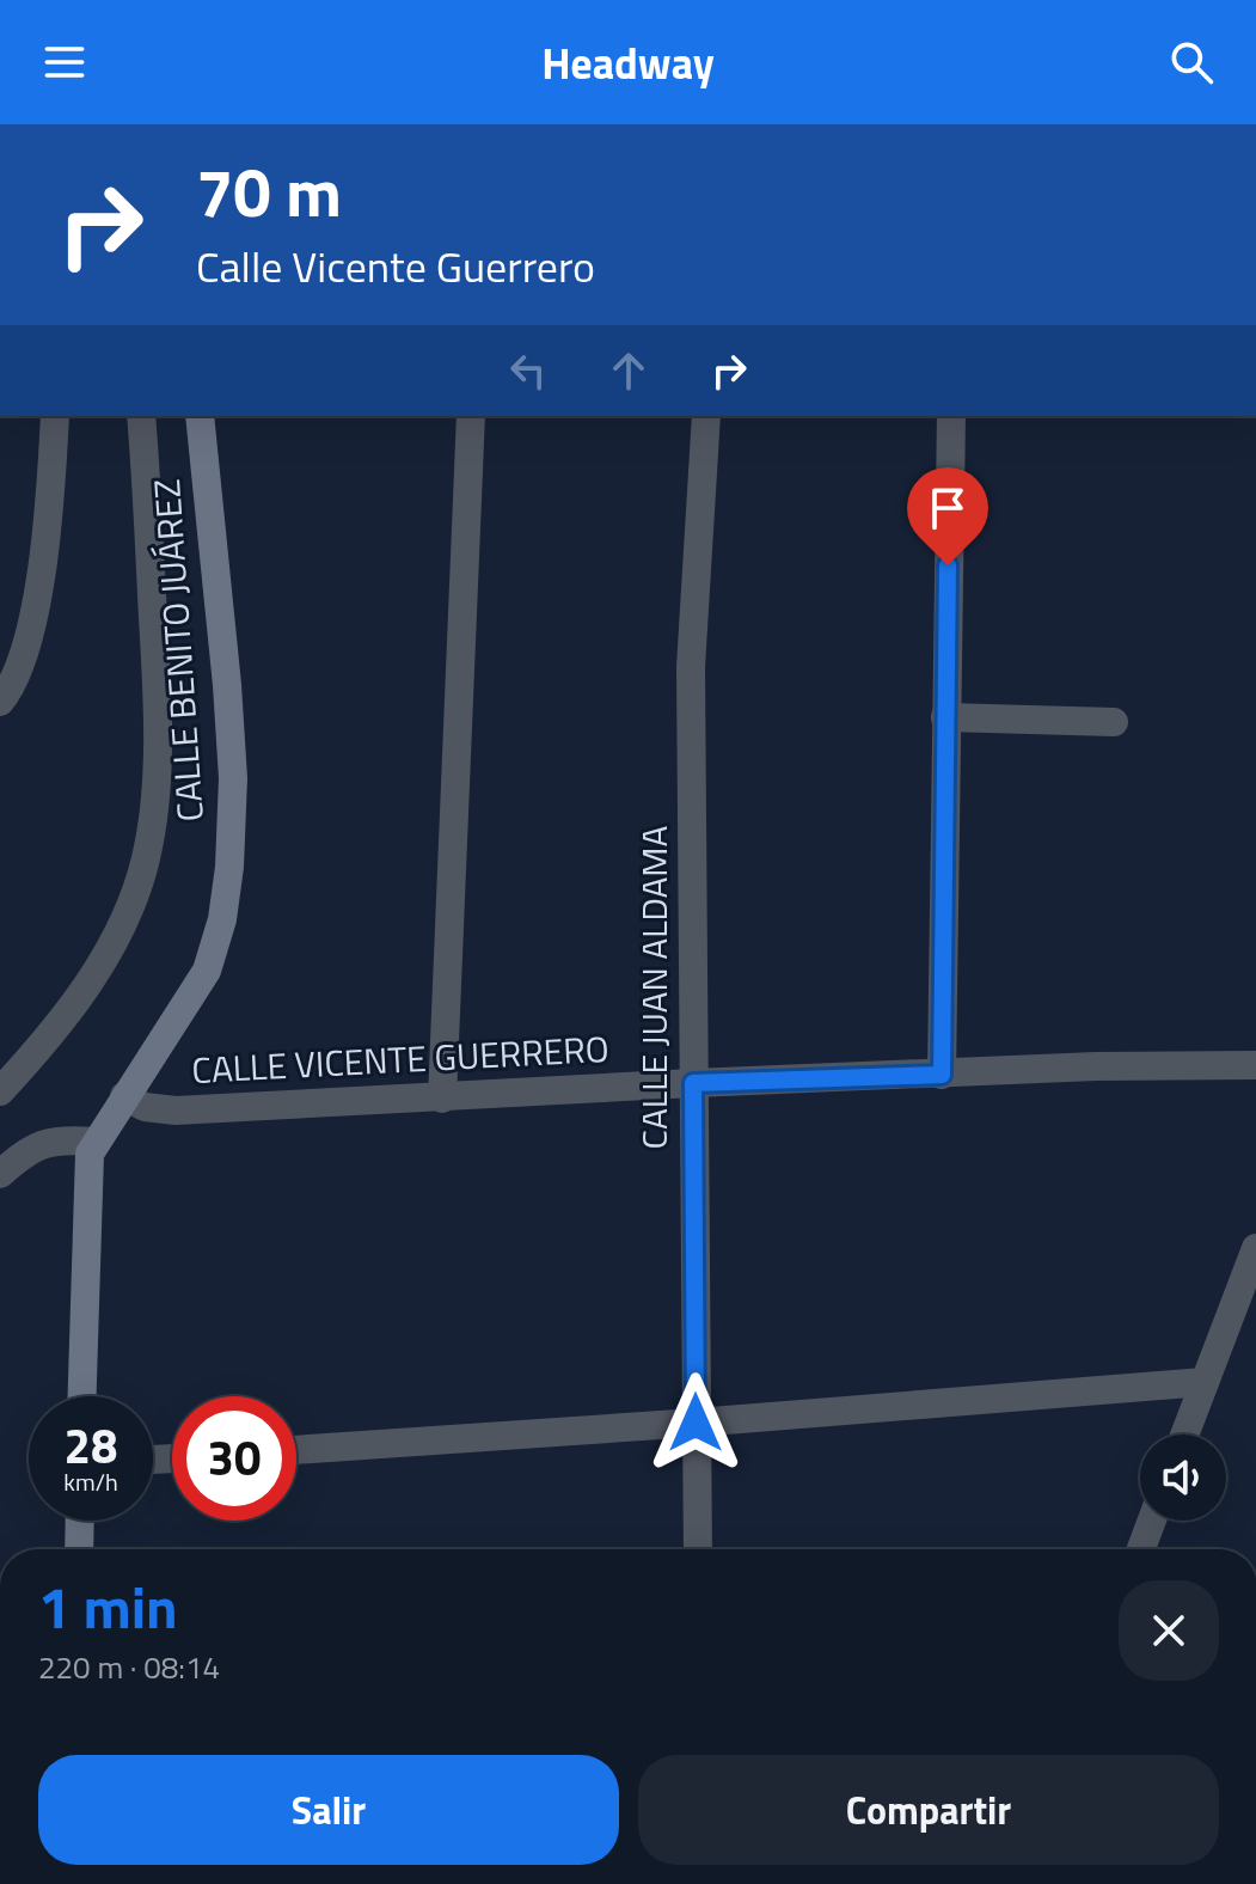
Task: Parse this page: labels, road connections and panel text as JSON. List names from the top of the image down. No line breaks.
{"streets":{"street":["CALLE BENITO JUÁREZ","CALLE JUAN ALDAMA","CALLE VICENTE GUERRERO"]},"crossings":[["CALLE BENITO JUÁREZ","CALLE VICENTE GUERRERO"],["CALLE JUAN ALDAMA","CALLE VICENTE GUERRERO"]],"page":{"header":"Headway","turn":["70 m","Calle Vicente Guerrero"],"speed":"28 km/h","limit":"30","heading":["1 min","220 m · 08:14"],"buttons":["Salir","Compartir"]}}
